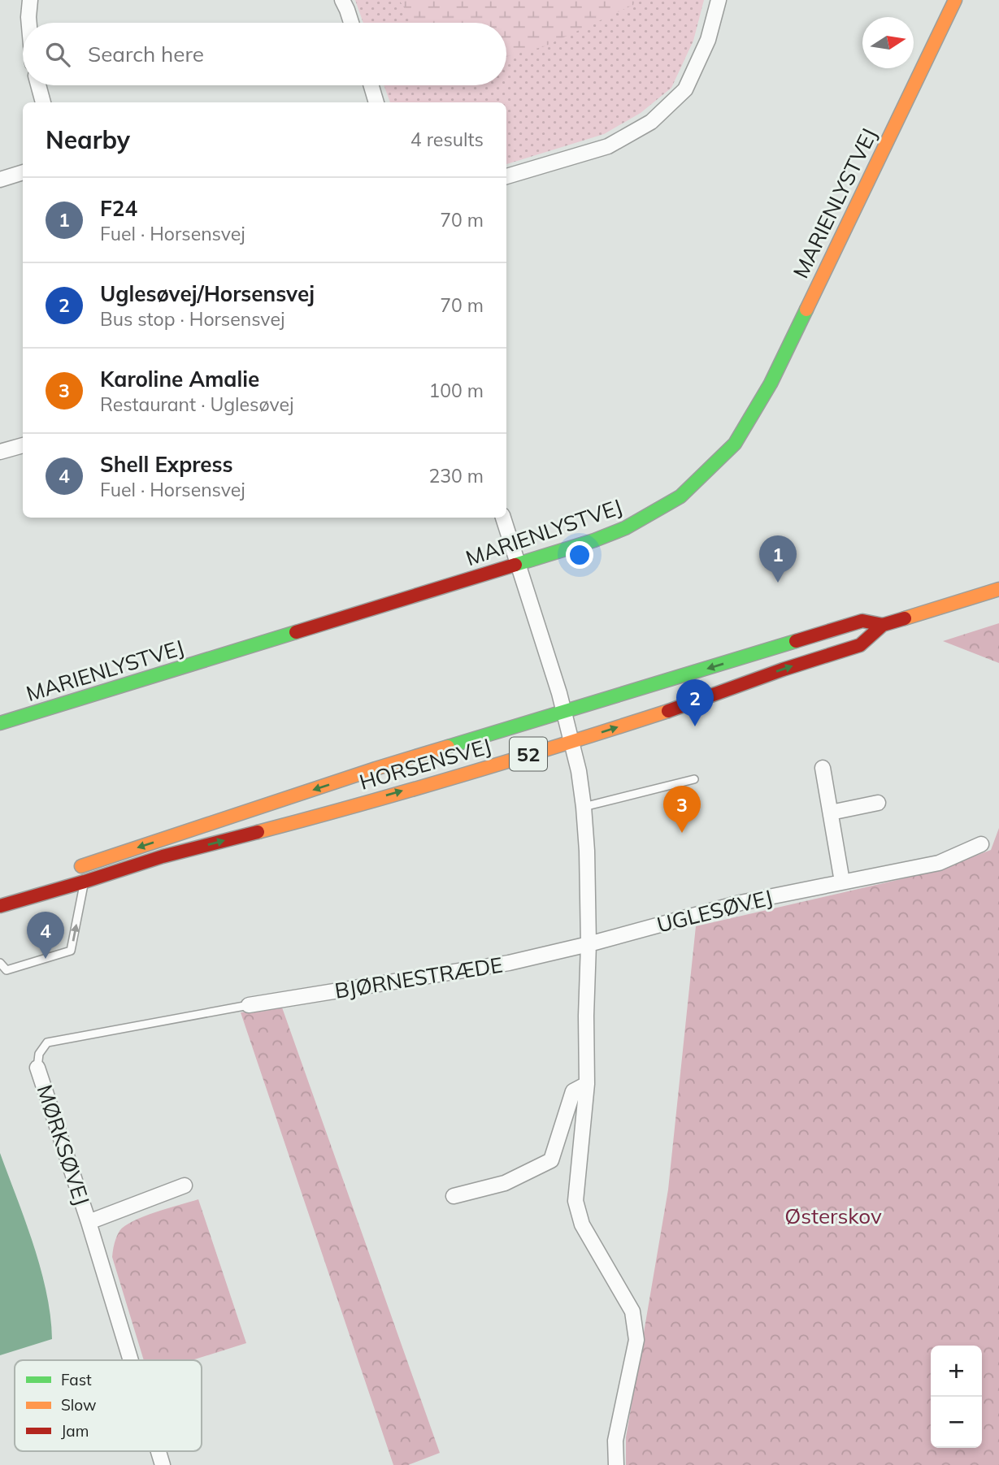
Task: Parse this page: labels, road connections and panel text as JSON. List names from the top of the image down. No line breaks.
{"streets":{"main road":["MARIENLYSTVEJ","52","HORSENSVEJ"],"street":["UGLESØVEJ","BJØRNESTRÆDE","MØRKSØVEJ"]},"crossings":[["UGLESØVEJ","BJØRNESTRÆDE"]],"parks":["Østerskov"],"legend":["Fast","Slow","Jam"],"north":"right","page":{"search":"Search here","heading":["Nearby","4 results"],"list":[{"mark":"1","name":"F24","note":"Fuel · Horsensvej","value":"70 m"},{"mark":"2","name":"Uglesøvej/Horsensvej","note":"Bus stop · Horsensvej","value":"70 m"},{"mark":"3","name":"Karoline Amalie","note":"Restaurant · Uglesøvej","value":"100 m"},{"mark":"4","name":"Shell Express","note":"Fuel · Horsensvej","value":"230 m"}],"pins":["1","2","3","4"],"map_buttons":["+","−"]}}
